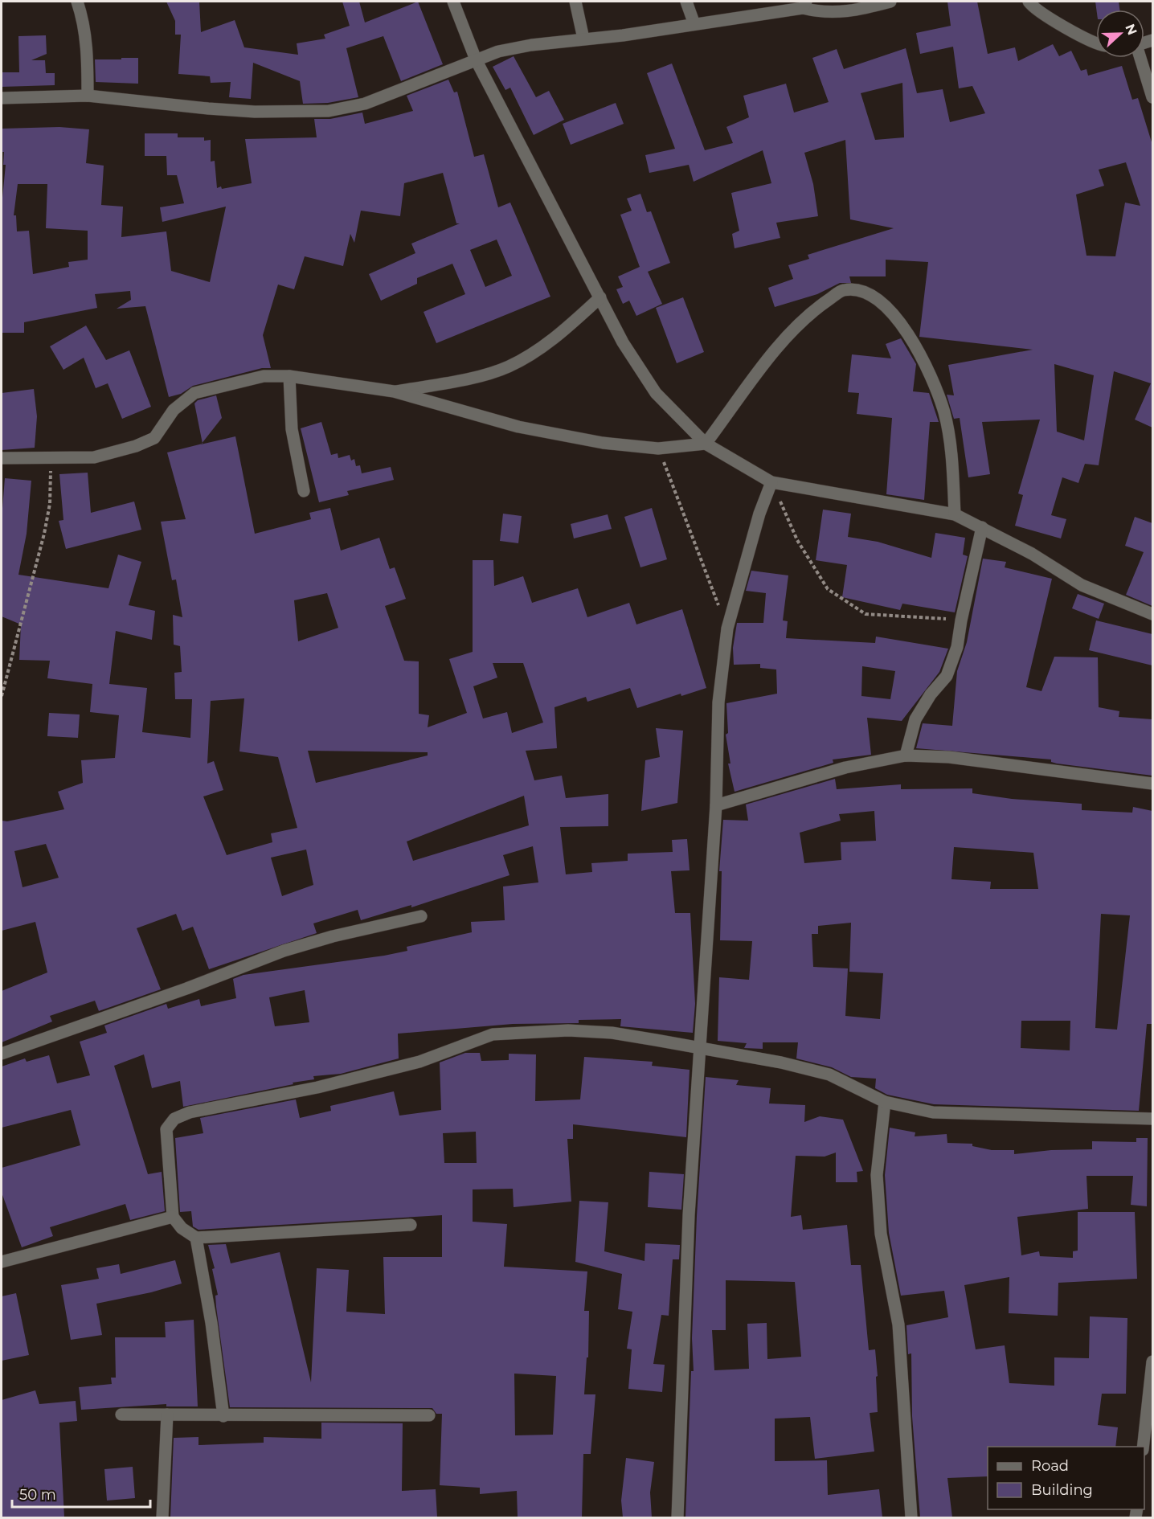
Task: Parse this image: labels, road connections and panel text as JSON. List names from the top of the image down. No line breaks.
{"legend":["Road","Building"],"scale_bar":"50 m","north":"right"}
